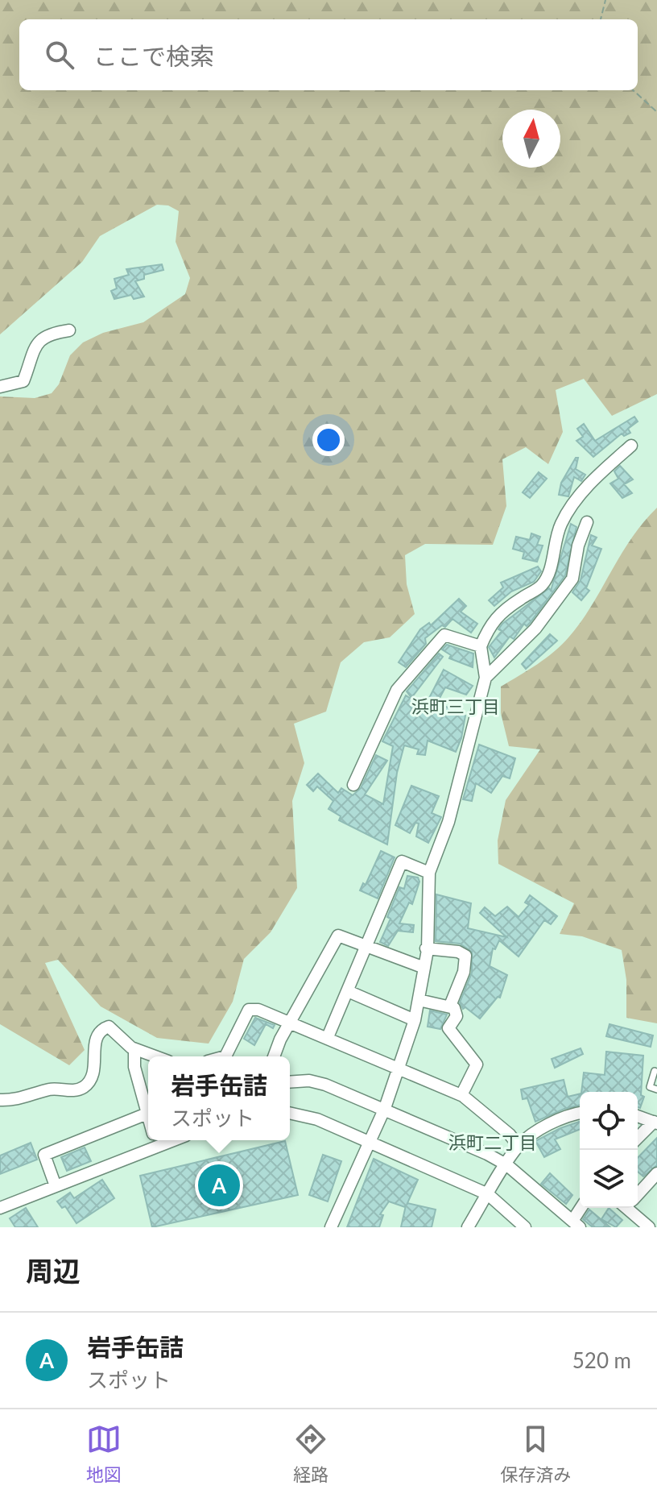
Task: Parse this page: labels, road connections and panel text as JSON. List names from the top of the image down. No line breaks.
{"districts":["浜町三丁目","浜町二丁目"],"north":"top","page":{"search":"ここで検索","popup":["岩手缶詰","スポット"],"pins":"A","heading":"周辺","list":[{"mark":"A","name":"岩手缶詰","note":"スポット","value":"520 m"}],"nav":["地図","経路","保存済み"]}}
